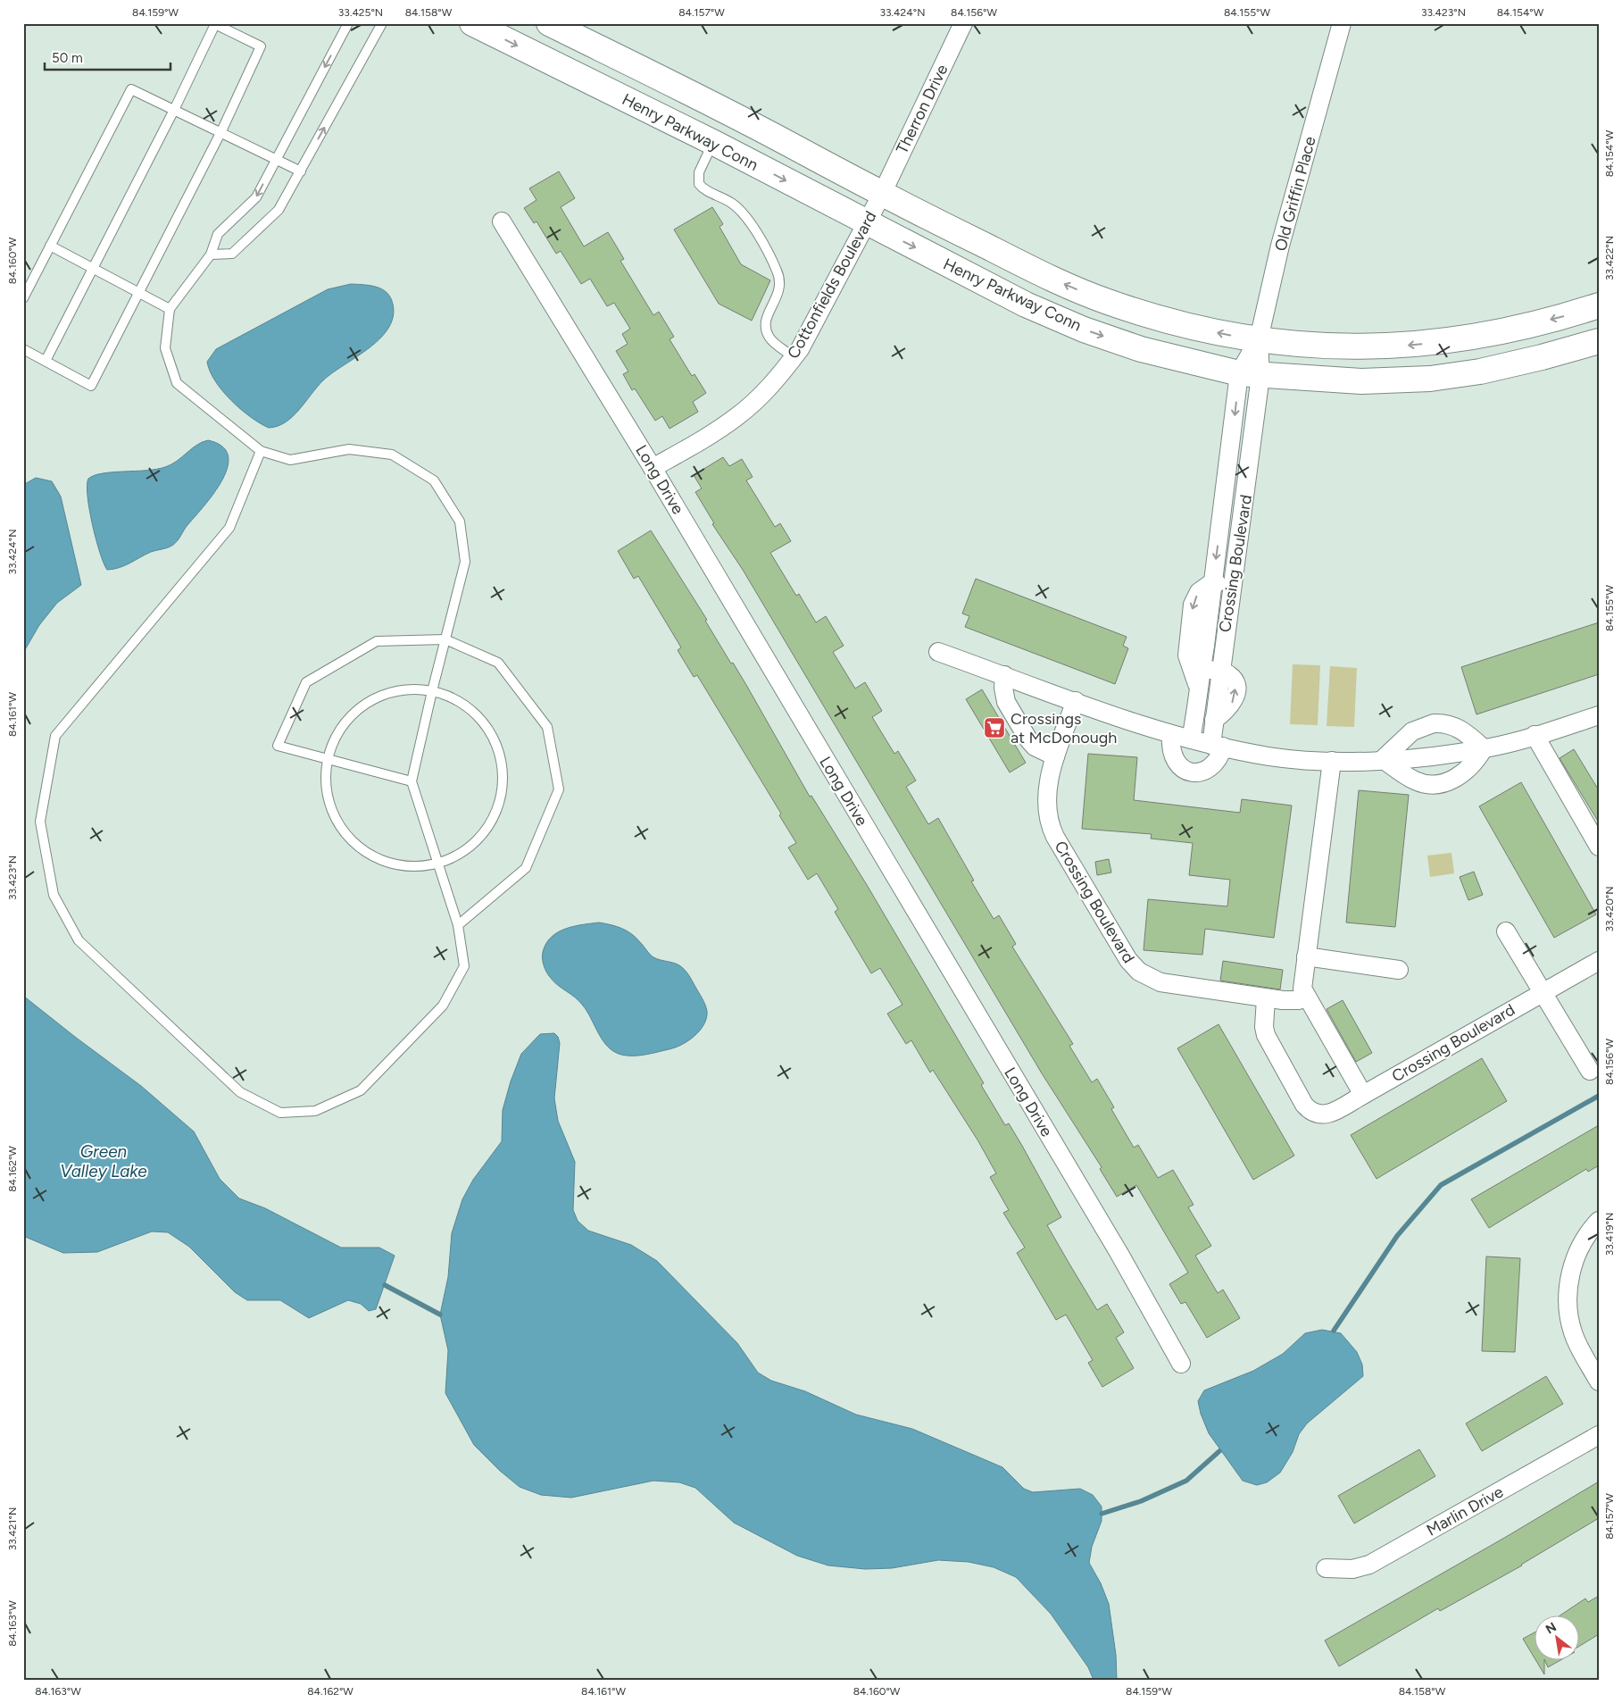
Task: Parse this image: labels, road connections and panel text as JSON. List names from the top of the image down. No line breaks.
{"streets":{"street":["Therron Drive","Henry Parkway Conn","Old Griffin Place","Cottonfields Boulevard","Long Drive","Crossing Boulevard","Marlin Drive"]},"crossings":[["Therron Drive","Henry Parkway Conn"],["Therron Drive","Cottonfields Boulevard"],["Henry Parkway Conn","Old Griffin Place"],["Henry Parkway Conn","Cottonfields Boulevard"],["Henry Parkway Conn","Crossing Boulevard"],["Old Griffin Place","Crossing Boulevard"],["Cottonfields Boulevard","Long Drive"]],"water":["Green Valley Lake"],"places":{"supermarket":["Crossings at McDonough"]},"scale_bar":"50 m","north":"top left","coordinates":["84.159°W","33.425°N","84.158°W","84.157°W","33.424°N","84.156°W","84.155°W","33.423°N","84.154°W","33.422°N","84.160°W","84.161°W","33.420°N","84.162°W","33.419°N","33.421°N","84.163°W"]}
